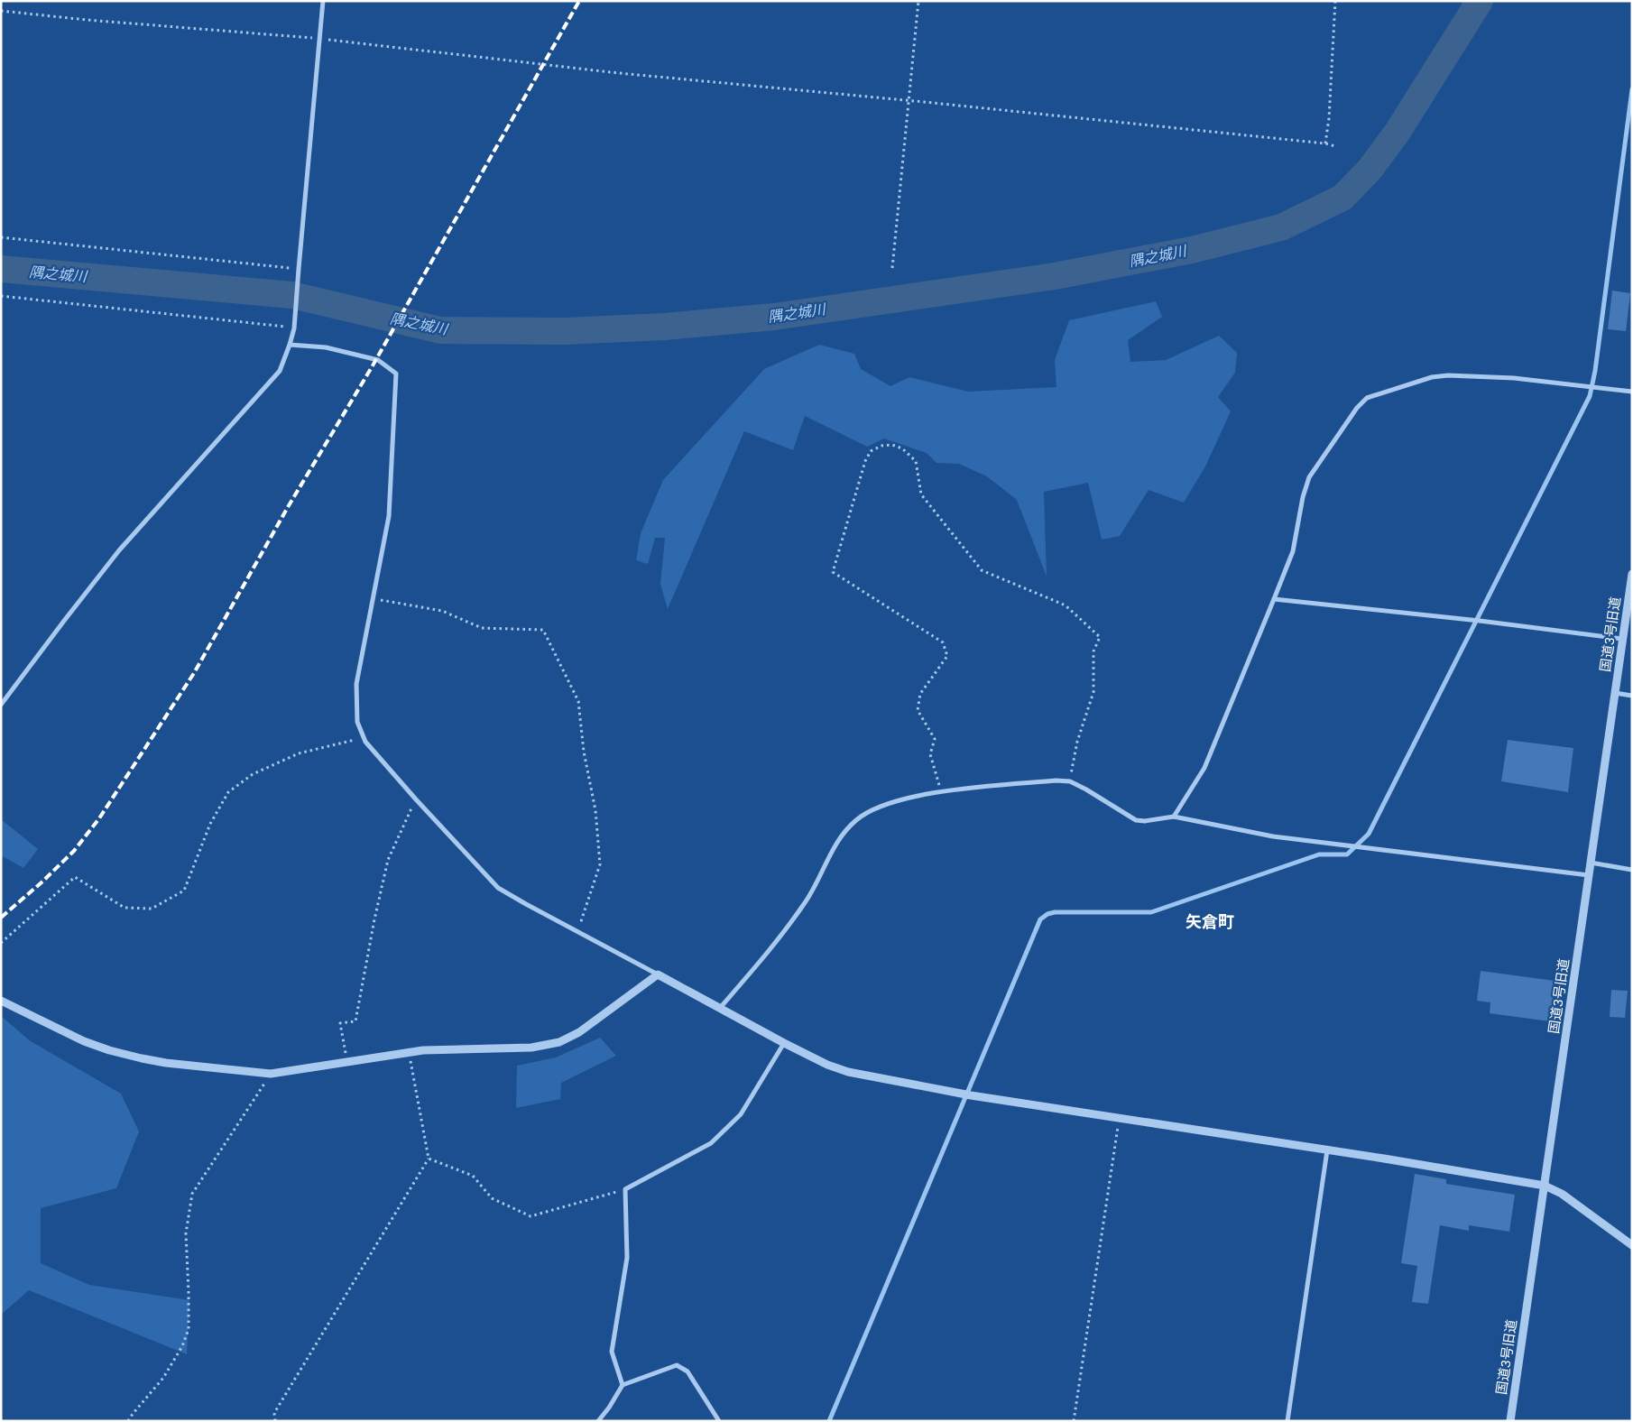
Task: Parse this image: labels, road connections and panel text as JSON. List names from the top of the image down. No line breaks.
{"streets":{"street":["国道3号旧道"]},"districts":["矢倉町"],"water":["隅之城川"]}
